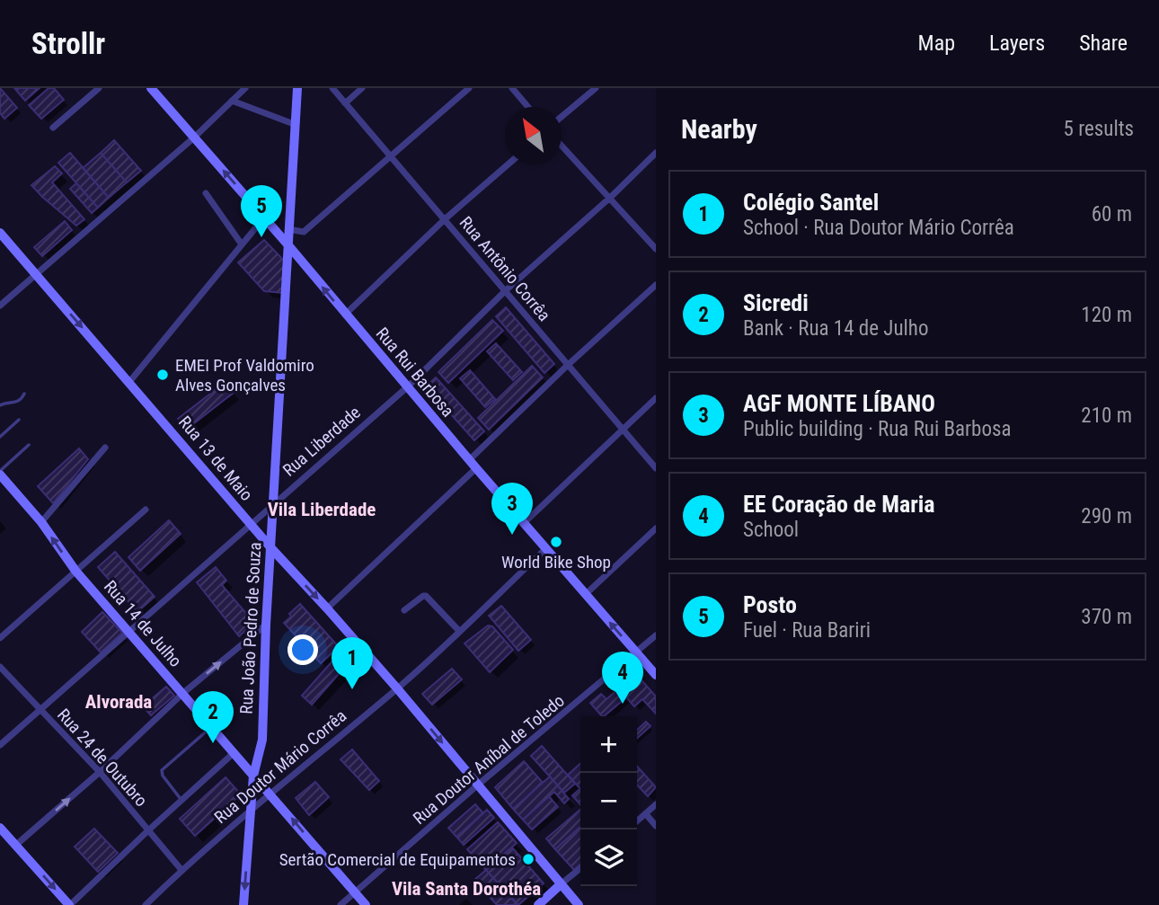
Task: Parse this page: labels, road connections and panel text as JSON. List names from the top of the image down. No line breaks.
{"streets":{"street":["Rua Antônio Corrêa","Rua Rui Barbosa","Rua Liberdade","Rua 13 de Maio","Rua 14 de Julho","Rua João Pedro de Souza","Rua 24 de Outubro","Rua Doutor Aníbal de Toledo","Rua Doutor Mário Corrêa"]},"crossings":[["Rua Antônio Corrêa","Rua Liberdade"],["Rua Rui Barbosa","Rua Liberdade"],["Rua Rui Barbosa","Rua João Pedro de Souza"],["Rua Rui Barbosa","Rua Doutor Aníbal de Toledo"],["Rua Rui Barbosa","Rua Doutor Mário Corrêa"],["Rua Liberdade","Rua 13 de Maio"],["Rua Liberdade","Rua 14 de Julho"],["Rua Liberdade","Rua João Pedro de Souza"],["Rua Liberdade","Rua 24 de Outubro"],["Rua 13 de Maio","Rua João Pedro de Souza"],["Rua 13 de Maio","Rua Doutor Aníbal de Toledo"],["Rua 13 de Maio","Rua Doutor Mário Corrêa"],["Rua 14 de Julho","Rua João Pedro de Souza"],["Rua 14 de Julho","Rua Doutor Aníbal de Toledo"],["Rua 14 de Julho","Rua Doutor Mário Corrêa"],["Rua João Pedro de Souza","Rua Doutor Mário Corrêa"],["Rua 24 de Outubro","Rua Doutor Mário Corrêa"]],"one_way":["Rua Rui Barbosa","Rua 13 de Maio"],"districts":["Vila Liberdade","Alvorada","Vila Santa Dorothéa"],"places":["EMEI Prof Valdomiro Alves Gonçalves","World Bike Shop","Sertão Comercial de Equipamentos"],"north":"top left","page":{"header":"Strollr","nav":["Map","Layers","Share"],"heading":["Nearby","5 results"],"list":[{"mark":"1","name":"Colégio Santel","note":"School · Rua Doutor Mário Corrêa","value":"60 m"},{"mark":"2","name":"Sicredi","note":"Bank · Rua 14 de Julho","value":"120 m"},{"mark":"3","name":"AGF MONTE LÍBANO","note":"Public building · Rua Rui Barbosa","value":"210 m"},{"mark":"4","name":"EE Coração de Maria","note":"School","value":"290 m"},{"mark":"5","name":"Posto","note":"Fuel · Rua Bariri","value":"370 m"}],"pins":["5","3","1","4","2"],"map_buttons":["+","−"]}}
